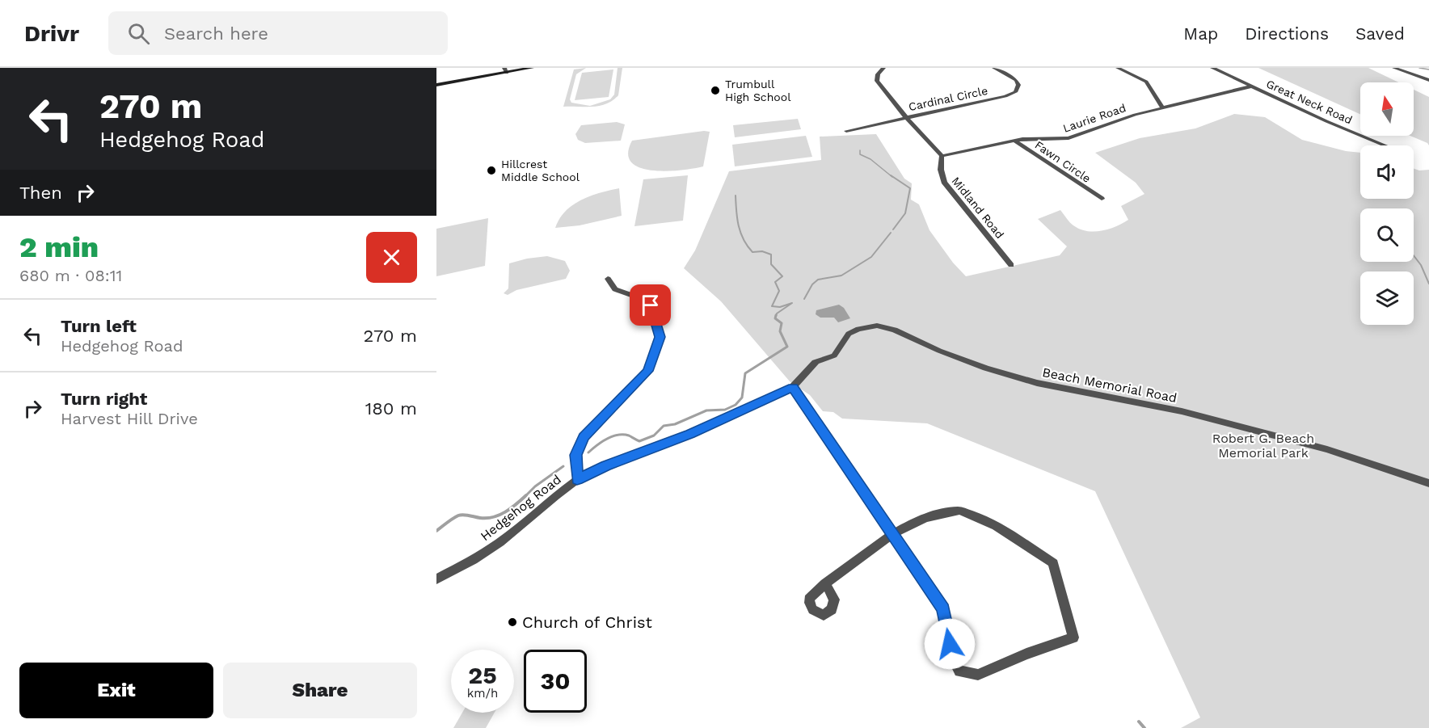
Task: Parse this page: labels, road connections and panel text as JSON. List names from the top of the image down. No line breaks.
{"streets":{"street":["Cardinal Circle","Great Neck Road","Laurie Road","Fawn Circle","Midland Road","Beach Memorial Road","Hedgehog Road"]},"crossings":[["Great Neck Road","Laurie Road"],["Laurie Road","Fawn Circle"],["Laurie Road","Midland Road"],["Beach Memorial Road","Hedgehog Road"]],"parks":["Robert G. Beach Memorial Park"],"places":["Trumbull High School","Hillcrest Middle School","Church of Christ"],"north":"top","page":{"header":"Drivr","search":"Search here","nav":["Map","Directions","Saved"],"turn":["270 m","Hedgehog Road"],"then":"Then","heading":["2 min","680 m · 08:11"],"list":[{"name":"Turn left","note":"Hedgehog Road","value":"270 m"},{"name":"Turn right","note":"Harvest Hill Drive","value":"180 m"}],"speed":"25 km/h","limit":"30","buttons":["Exit","Share"]}}
